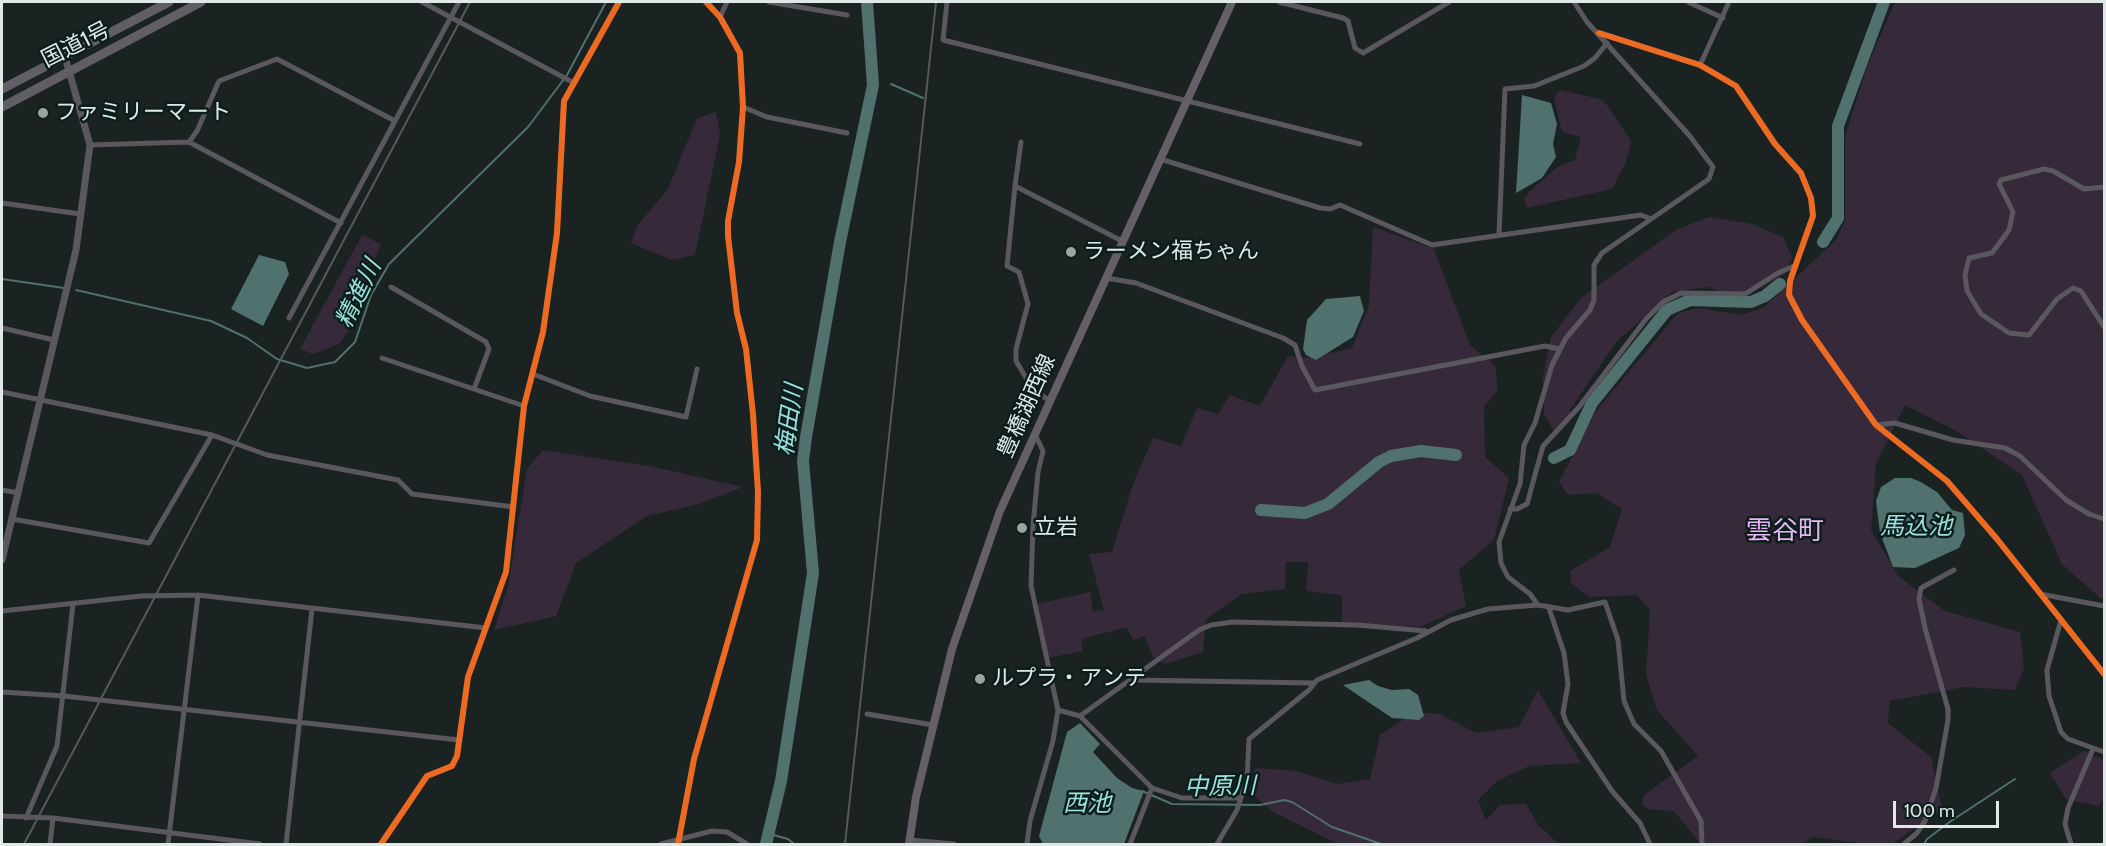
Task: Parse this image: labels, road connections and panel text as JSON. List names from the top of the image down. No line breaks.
{"streets":{"highway":["国道1号"],"main road":["豊橋湖西線"]},"districts":["雲谷町"],"water":["精進川","梅田川","馬込池","中原川","西池"],"places":["ファミリーマート","ラーメン福ちゃん","立岩","ルプラ・アンテ"],"scale_bar":"100 m"}
